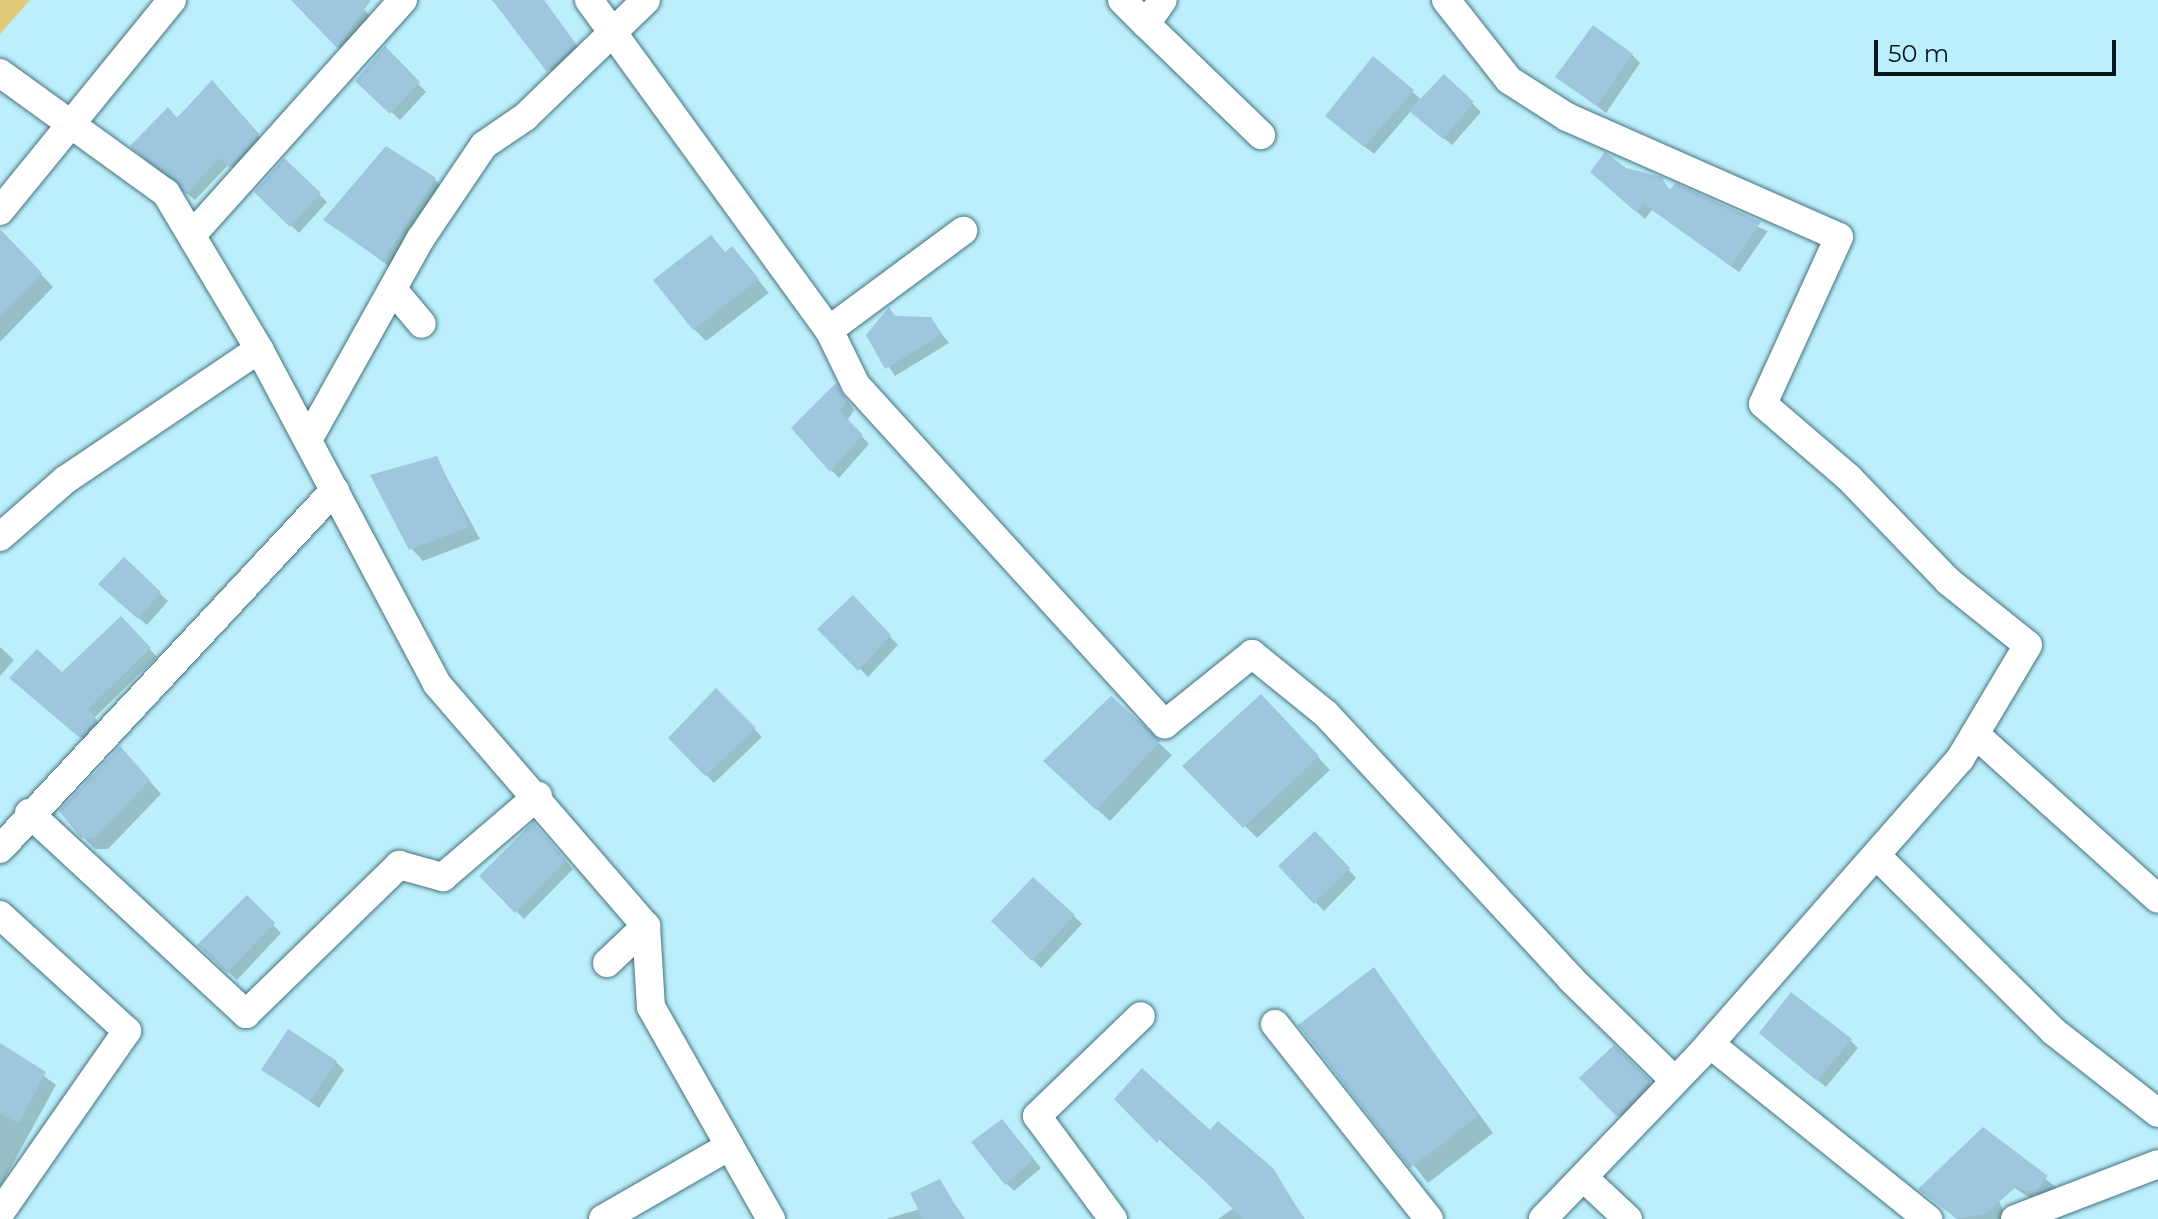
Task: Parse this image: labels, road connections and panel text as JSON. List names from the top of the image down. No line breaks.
{"scale_bar":"50 m"}
